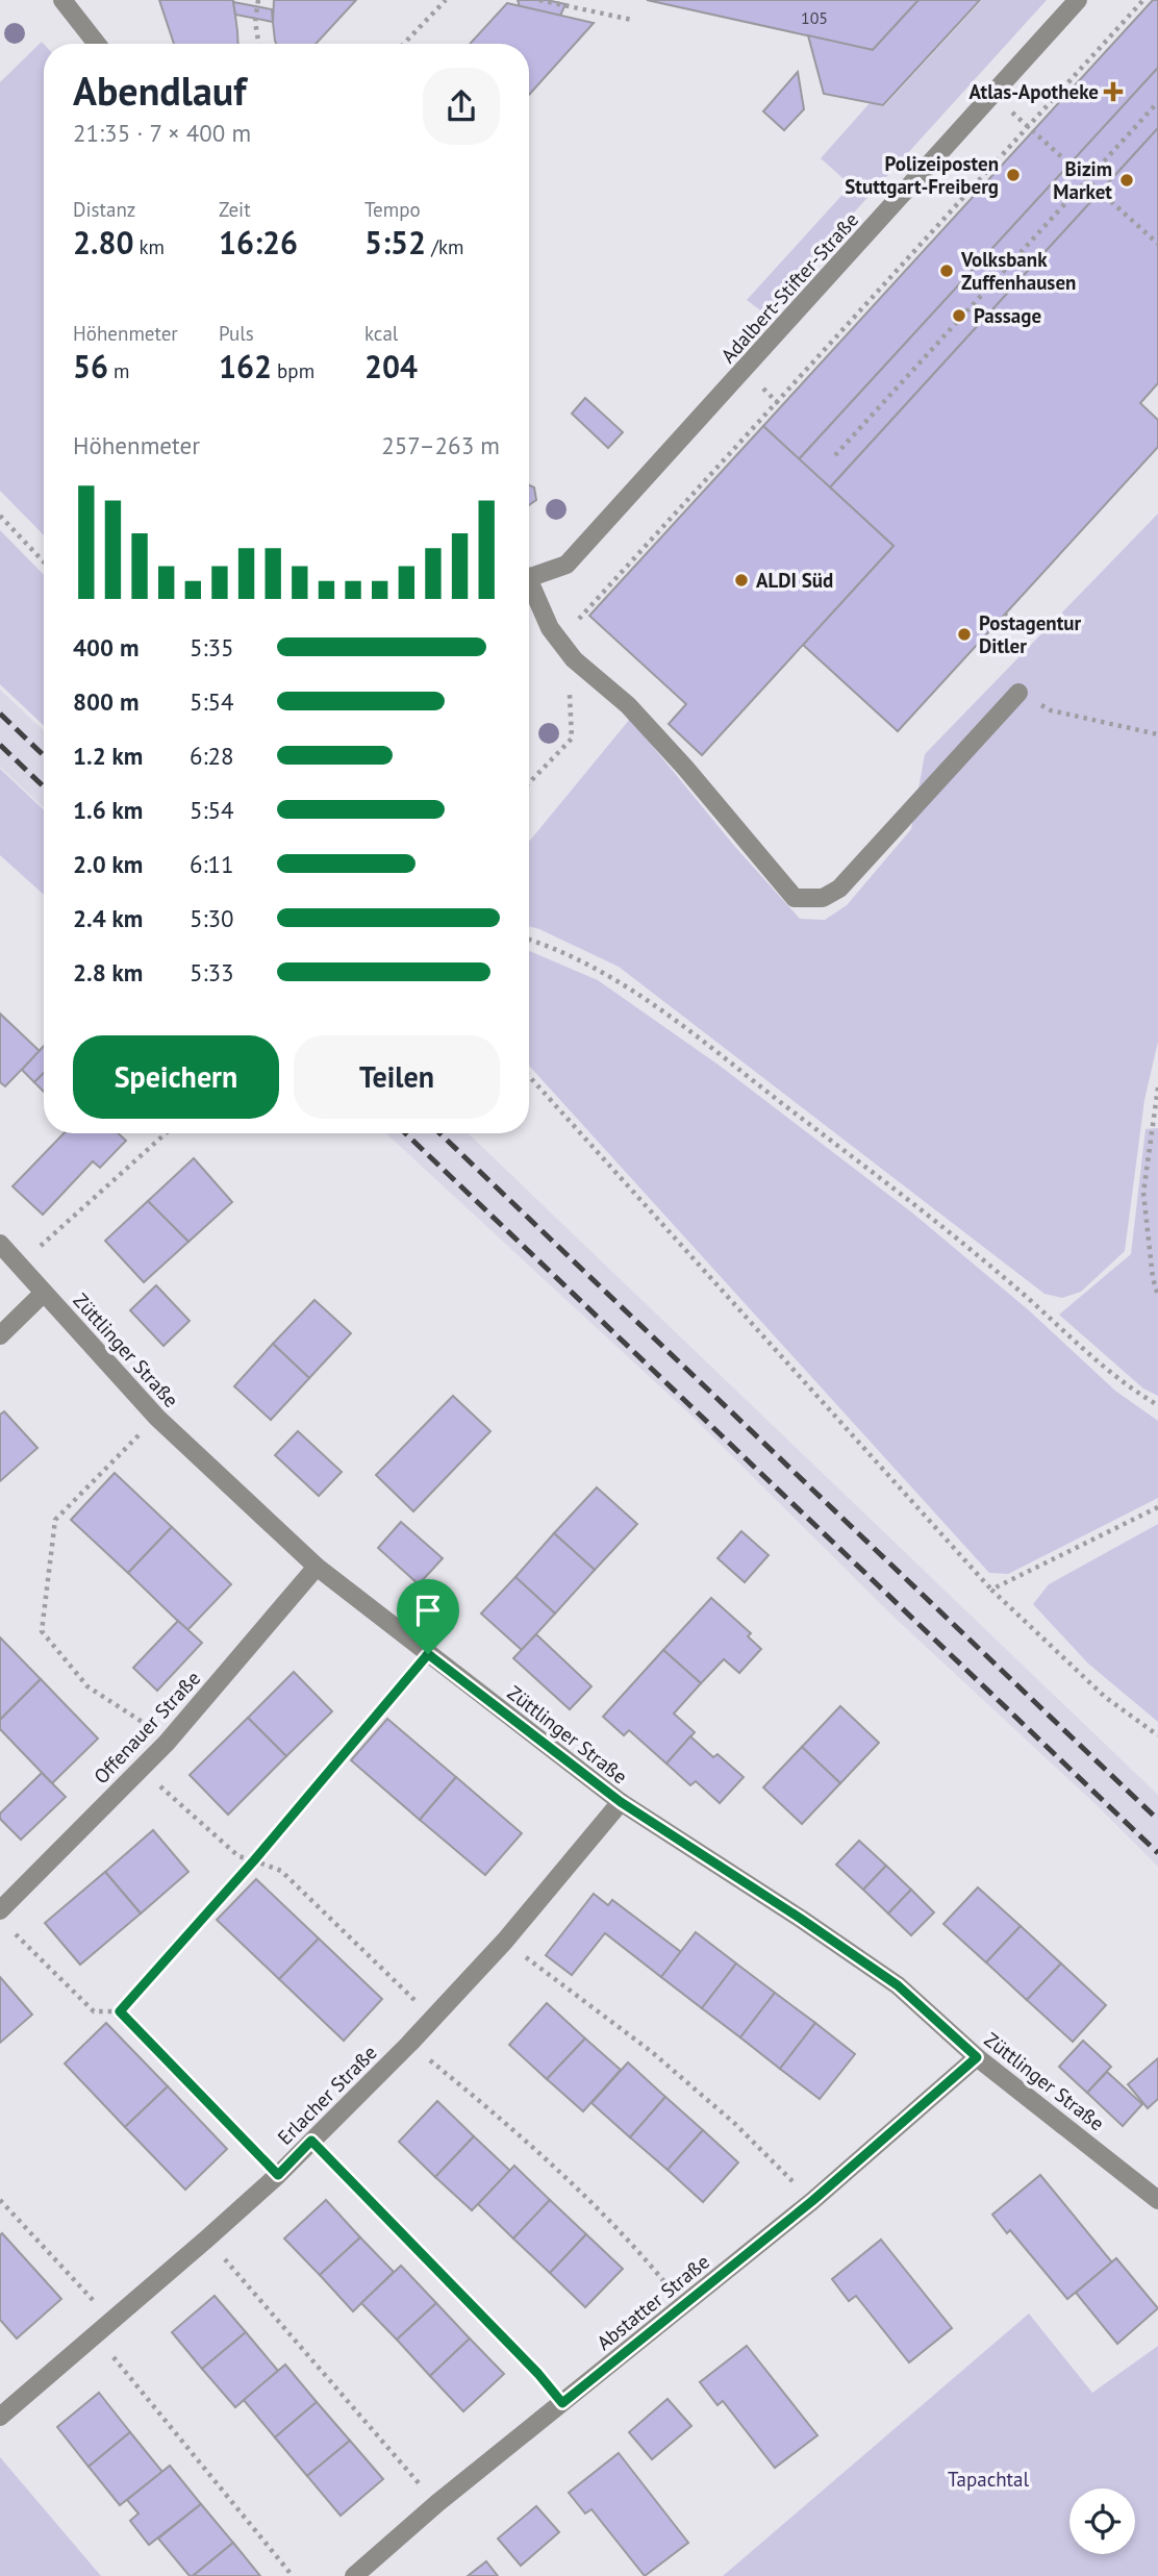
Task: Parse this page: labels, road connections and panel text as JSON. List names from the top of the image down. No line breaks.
{"streets":{"street":["Adalbert-Stifter-Straße","Züttlinger Straße","Offenauer Straße","Erlacher Straße","Abstatter Straße"]},"crossings":[["Züttlinger Straße","Offenauer Straße"],["Züttlinger Straße","Erlacher Straße"],["Züttlinger Straße","Abstatter Straße"]],"parks":["Tapachtal"],"places":{"health":["Atlas-Apotheke"],"other":["Polizeiposten Stuttgart-Freiberg","Bizim Market","Volksbank Zuffenhausen","Passage","ALDI Süd","Postagentur Ditler"]},"house_numbers":["105"],"page":{"heading":["Abendlauf","21:35 · 7 × 400 m"],"stats":[["Distanz","2.80 km"],["Zeit","16:26"],["Tempo","5:52 /km"],["Höhenmeter","56 m"],["Puls","162 bpm"],["kcal","204"]],"chart":["Höhenmeter","257–263 m"],"list":[{"name":"400 m","note":"5:35"},{"name":"800 m","note":"5:54"},{"name":"1.2 km","note":"6:28"},{"name":"1.6 km","note":"5:54"},{"name":"2.0 km","note":"6:11"},{"name":"2.4 km","note":"5:30"},{"name":"2.8 km","note":"5:33"}],"buttons":["Speichern","Teilen"]}}
